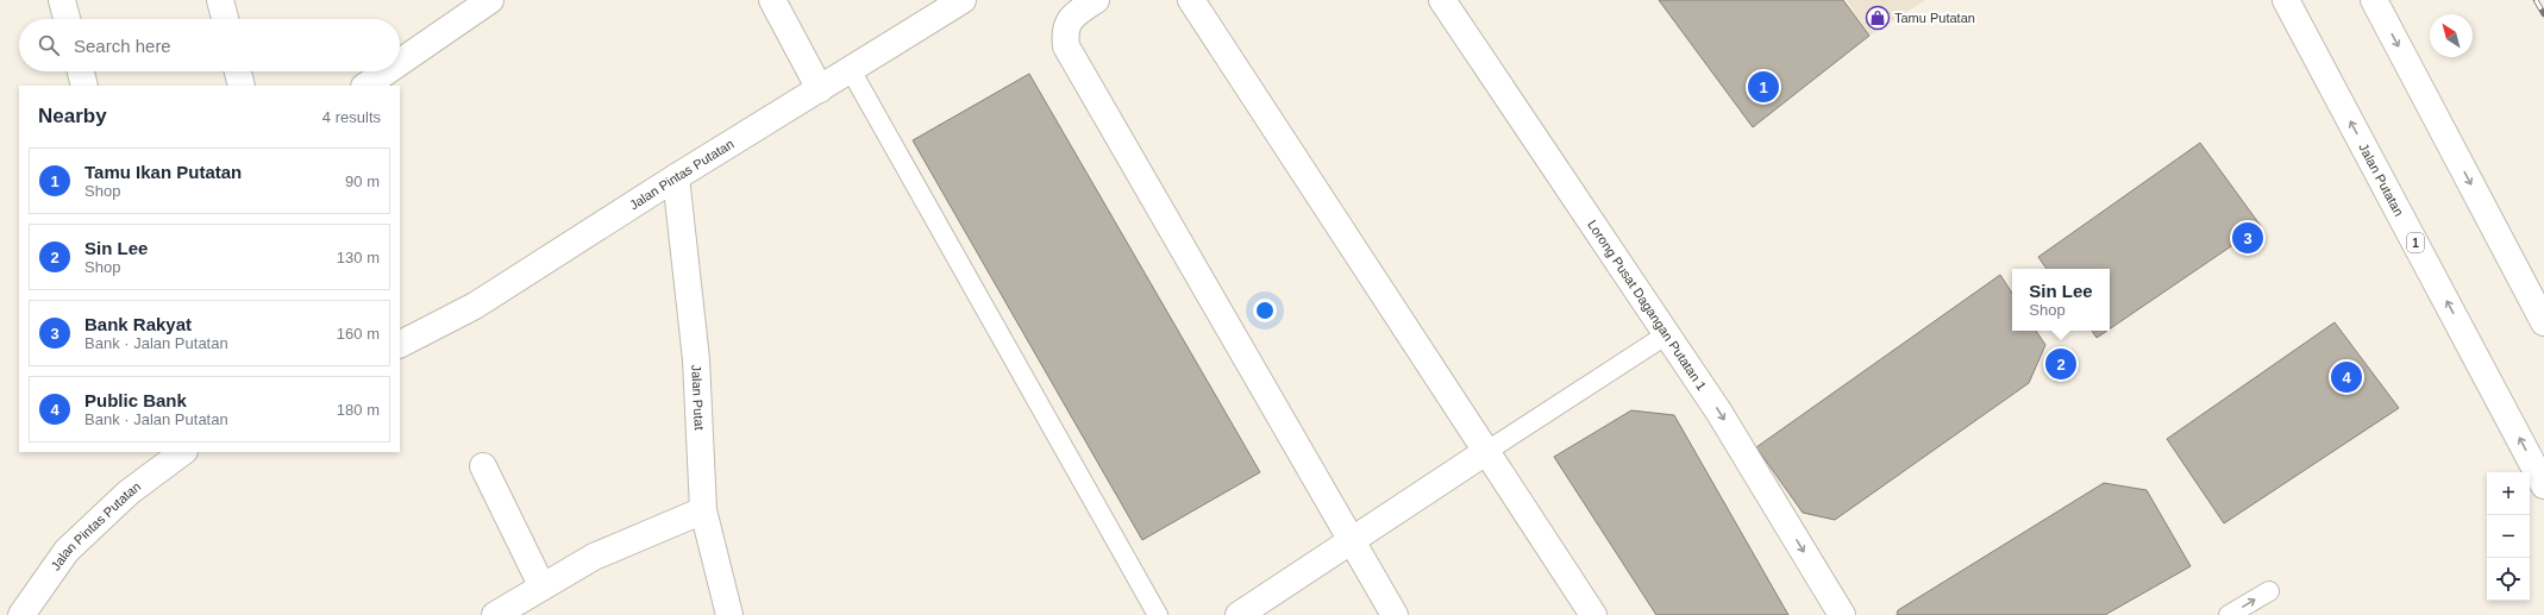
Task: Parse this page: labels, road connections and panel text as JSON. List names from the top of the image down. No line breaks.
{"streets":{"main road":["Jalan Pintas Putatan","Jalan Putatan","1","Lorong Pusat Dagangan Putatan 1","Jalan Putat"]},"crossings":[["Jalan Pintas Putatan","Jalan Putat"]],"places":{"shop":["Tamu Putatan"]},"north":"top left","page":{"search":"Search here","pins":["1","3","2","4"],"heading":["Nearby","4 results"],"list":[{"mark":"1","name":"Tamu Ikan Putatan","note":"Shop","value":"90 m"},{"mark":"2","name":"Sin Lee","note":"Shop","value":"130 m"},{"mark":"3","name":"Bank Rakyat","note":"Bank · Jalan Putatan","value":"160 m"},{"mark":"4","name":"Public Bank","note":"Bank · Jalan Putatan","value":"180 m"}],"popup":["Sin Lee","Shop"],"map_buttons":["+","−"]}}
